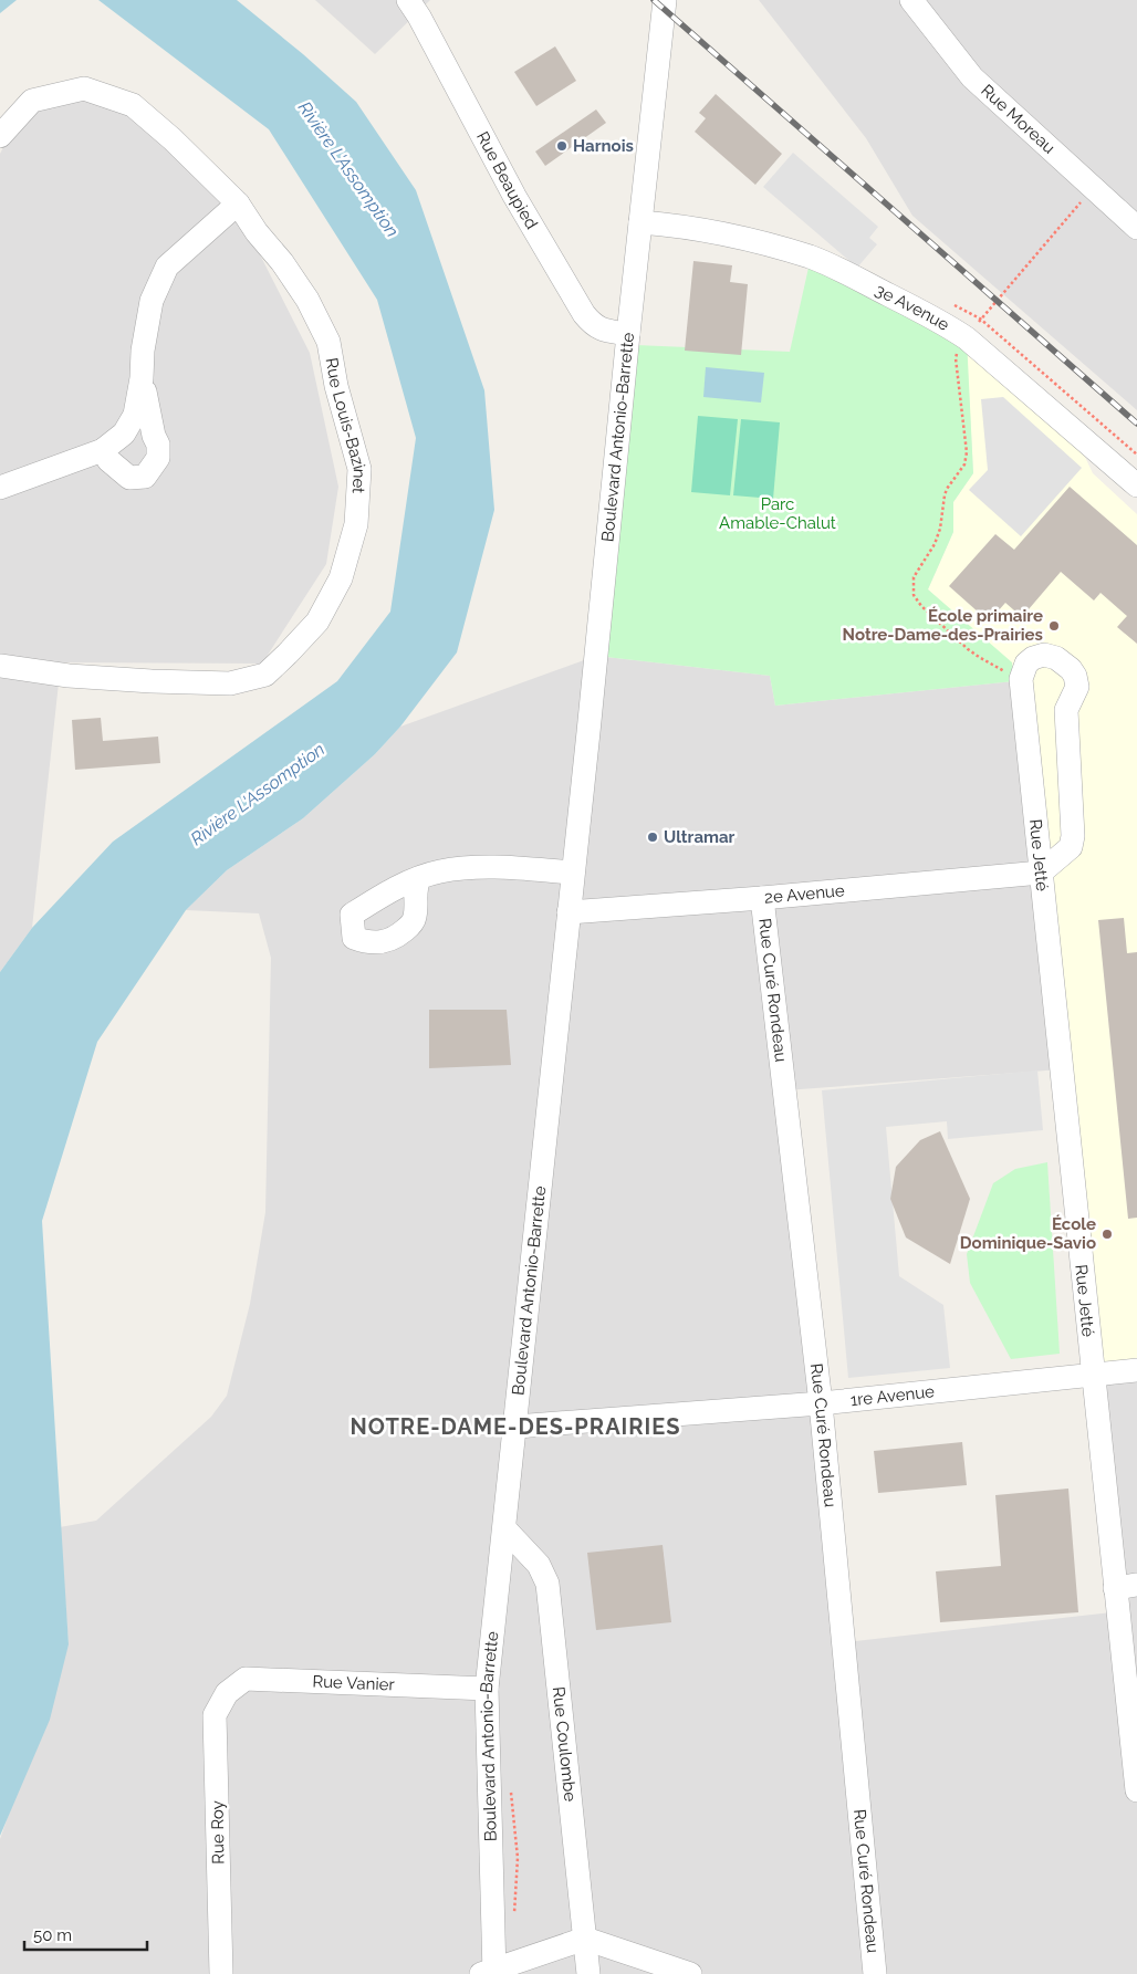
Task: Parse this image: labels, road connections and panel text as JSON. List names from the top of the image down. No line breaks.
{"streets":{"street":["Rue Moreau","Rue Beaupied","3e Avenue","Rue Louis-Bazinet","Boulevard Antonio-Barrette","Rue Jetté","2e Avenue","Rue Curé Rondeau","1re Avenue","Rue Vanier","Rue Coulombe","Rue Roy"]},"crossings":[["Rue Beaupied","Boulevard Antonio-Barrette"],["3e Avenue","Boulevard Antonio-Barrette"],["Boulevard Antonio-Barrette","2e Avenue"],["Boulevard Antonio-Barrette","1re Avenue"],["Boulevard Antonio-Barrette","Rue Vanier"],["Boulevard Antonio-Barrette","Rue Coulombe"],["Rue Jetté","2e Avenue"],["Rue Jetté","1re Avenue"],["2e Avenue","Rue Curé Rondeau"],["Rue Curé Rondeau","1re Avenue"],["Rue Vanier","Rue Roy"]],"districts":["NOTRE-DAME-DES-PRAIRIES"],"water":["Rivière L'Assomption"],"parks":["Parc Amable-Chalut"],"places":["Harnois","École primaire Notre-Dame-des-Prairies","Ultramar","École Dominique-Savio"],"scale_bar":"50 m"}
